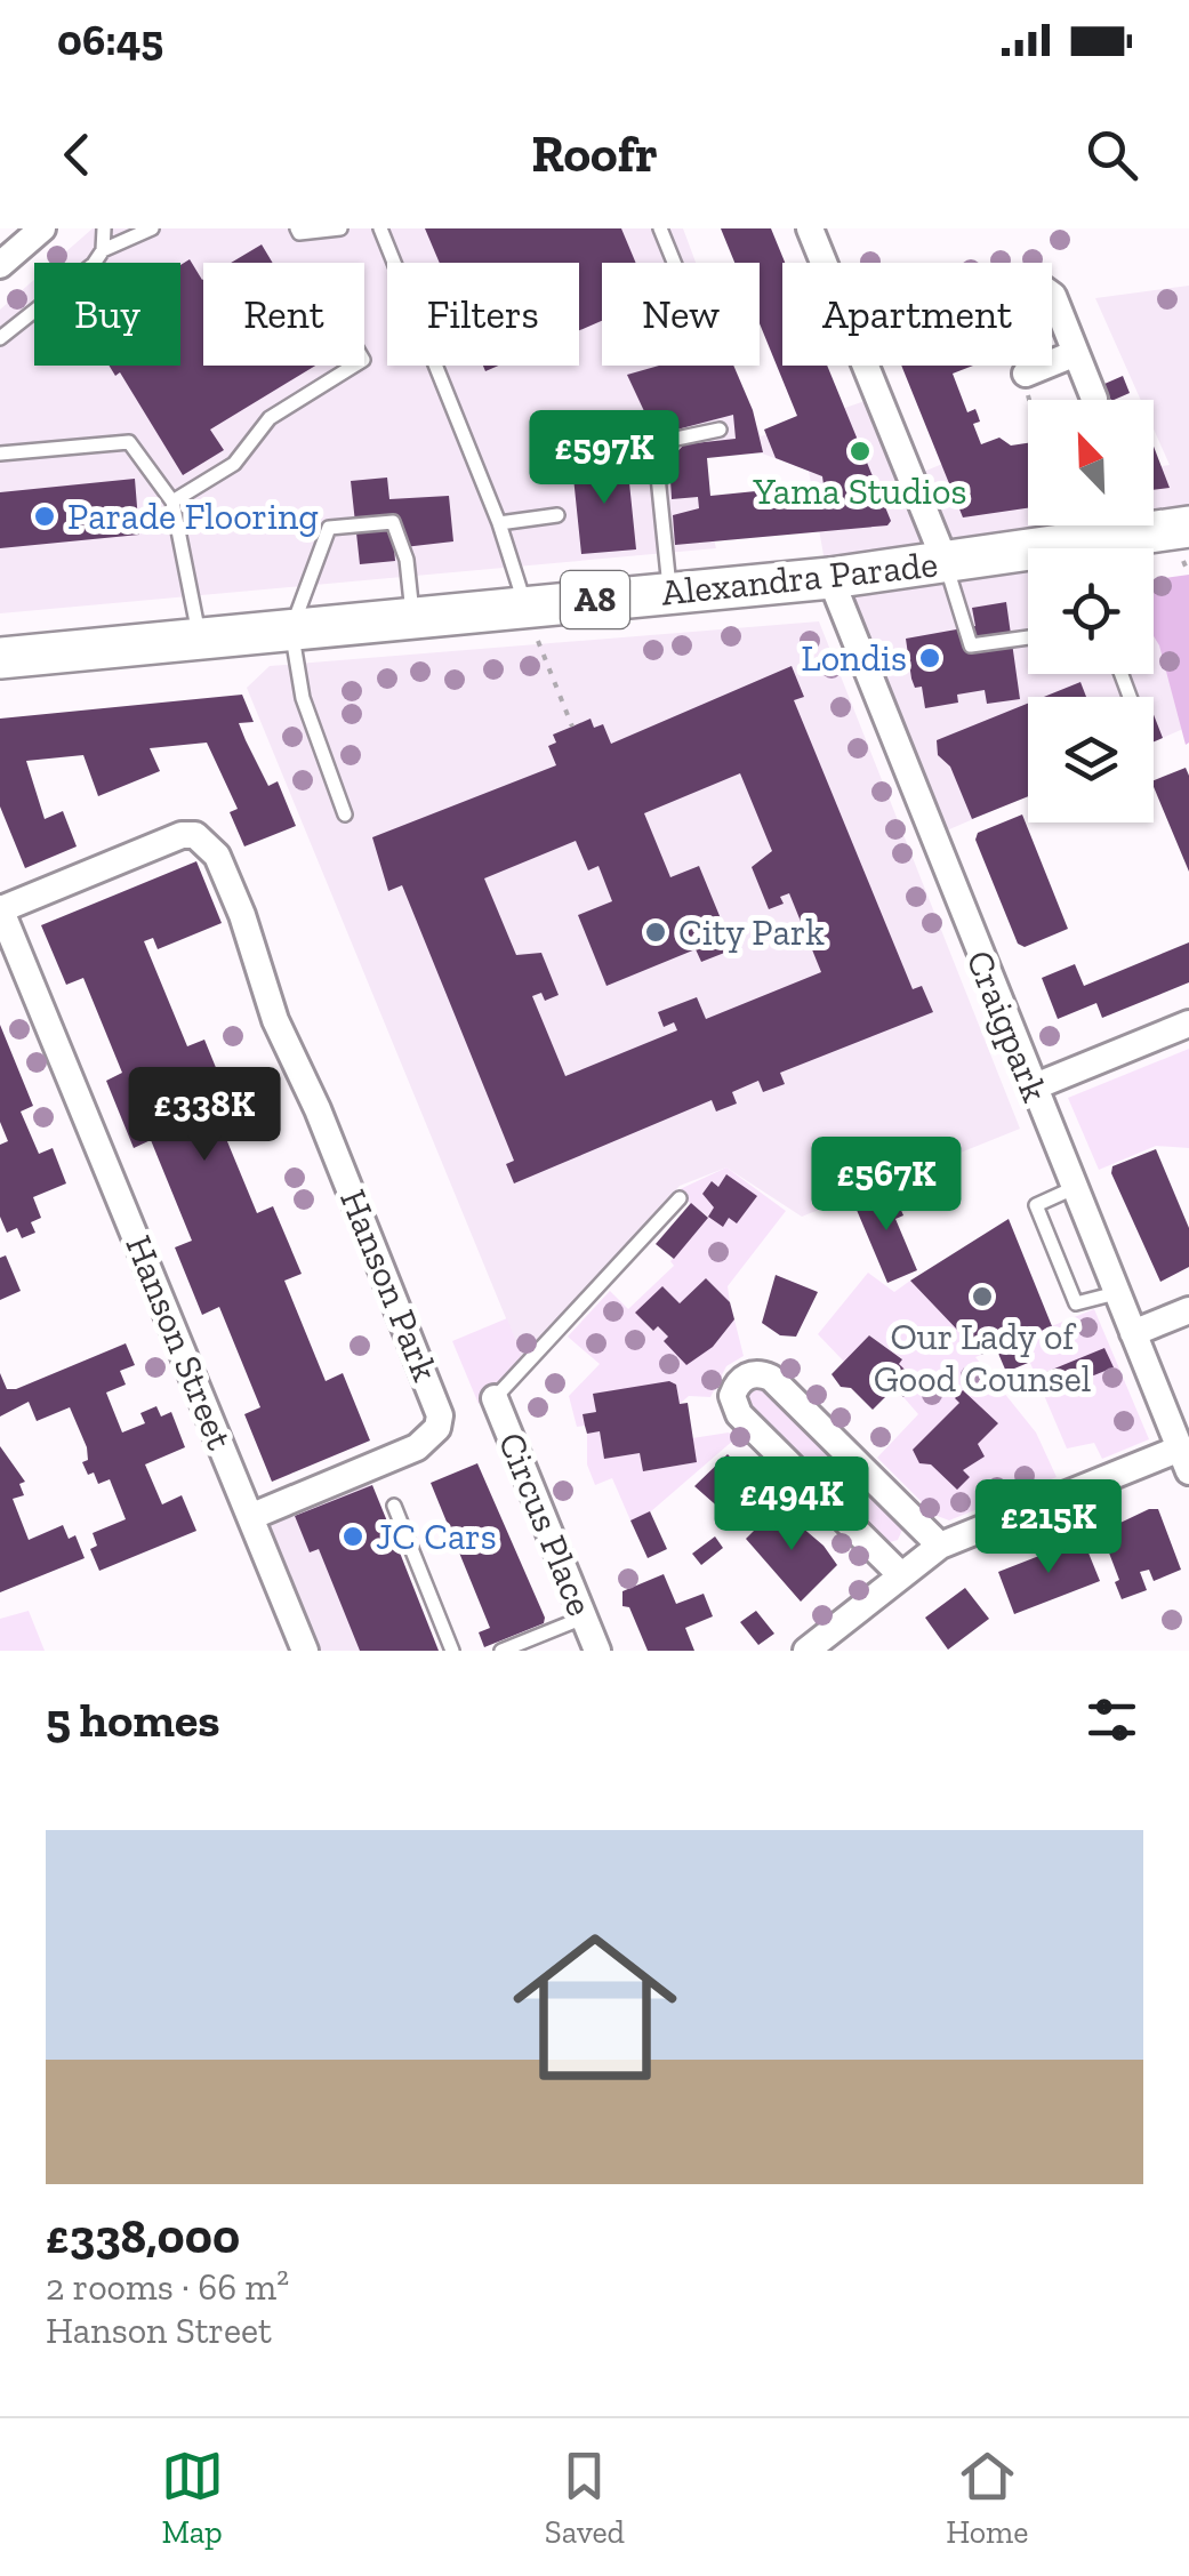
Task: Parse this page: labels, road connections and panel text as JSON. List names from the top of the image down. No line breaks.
{"streets":{"main road":["Alexandra Parade","A8"],"street":["Craigpark","Hanson Park","Hanson Street","Circus Place"]},"crossings":[["Alexandra Parade","Craigpark"],["Hanson Park","Hanson Street"]],"places":["Yama Studios","Parade Flooring","Londis","City Park","Our Lady of Good Counsel","JC Cars"],"north":"top left","page":{"status":"06:45","header":"Roofr","chip":["Buy","Rent","Filters","New","Apartment"],"price":["£597K","£338K","£567K","£494K","£215K"],"heading":"5 homes","list":[{"name":"£338,000","note":"2 rooms · 66 m² · Hanson Street"}],"tabs":["Map","Saved","Home"]}}
